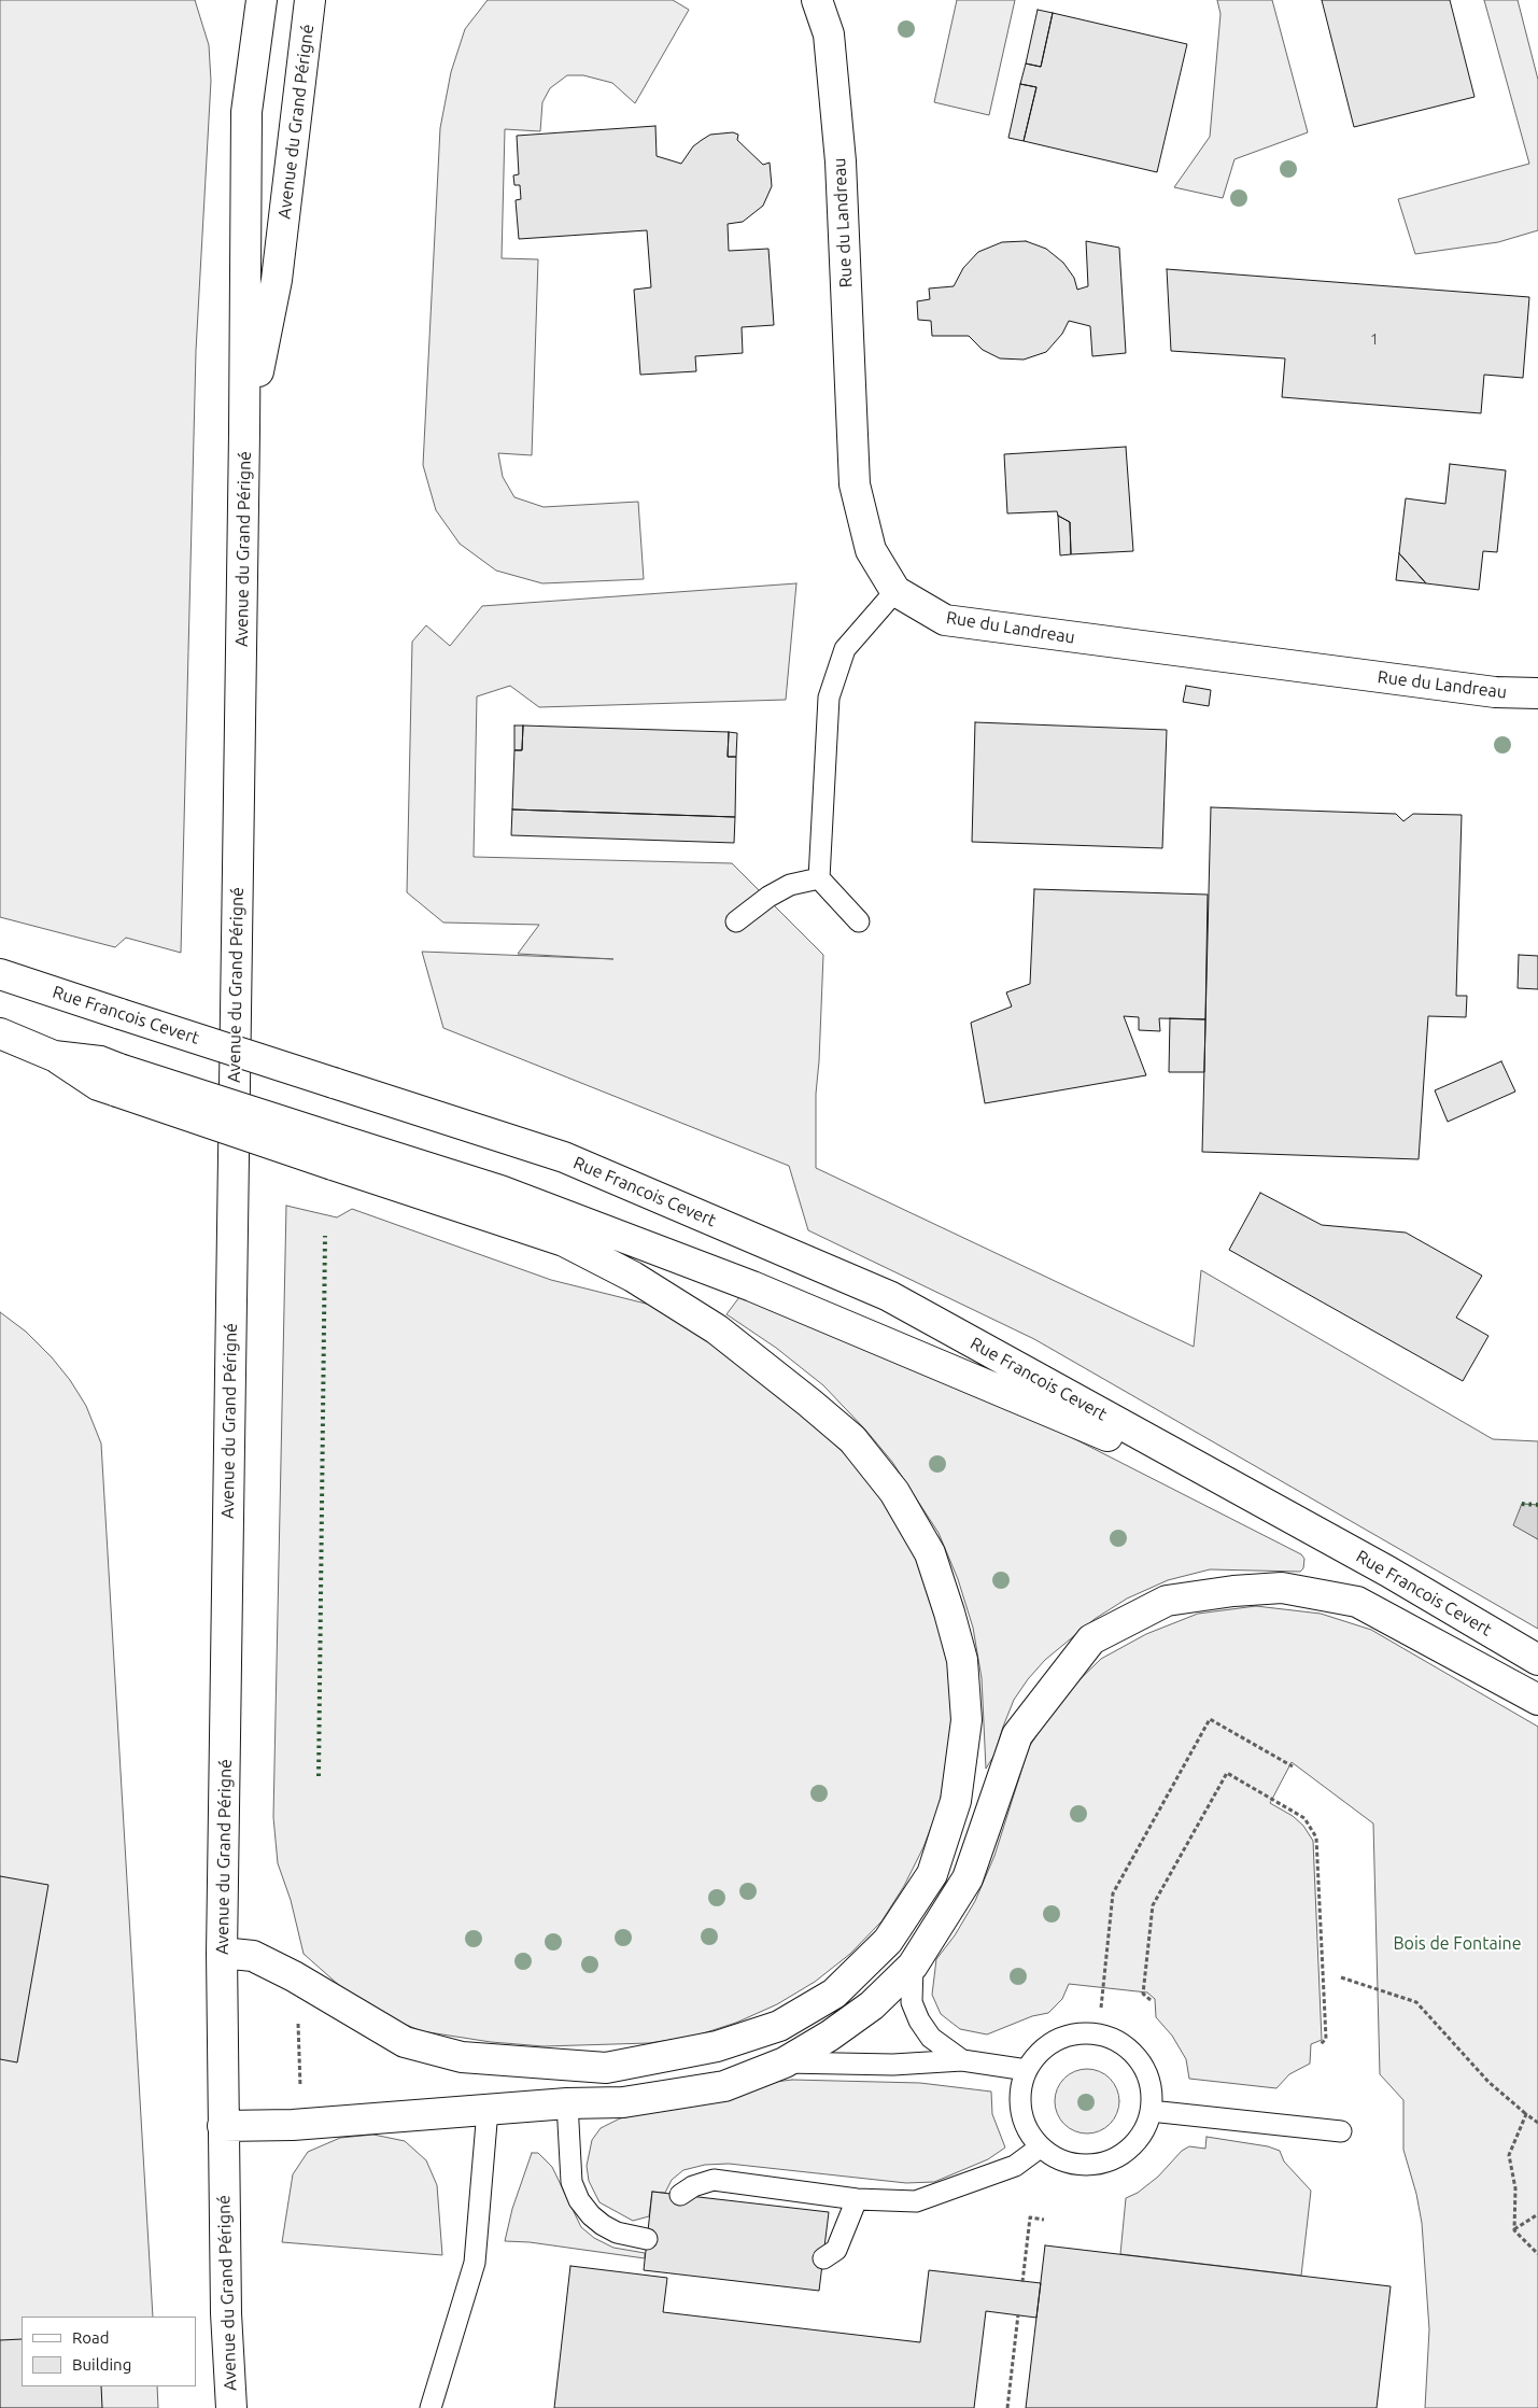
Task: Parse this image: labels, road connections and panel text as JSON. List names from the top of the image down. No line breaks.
{"streets":{"street":["Avenue du Grand Périgné","Rue du Landreau","Rue Francois Cevert"]},"parks":["Bois de Fontaine"],"house_numbers":["1"],"legend":["Road","Building"]}
